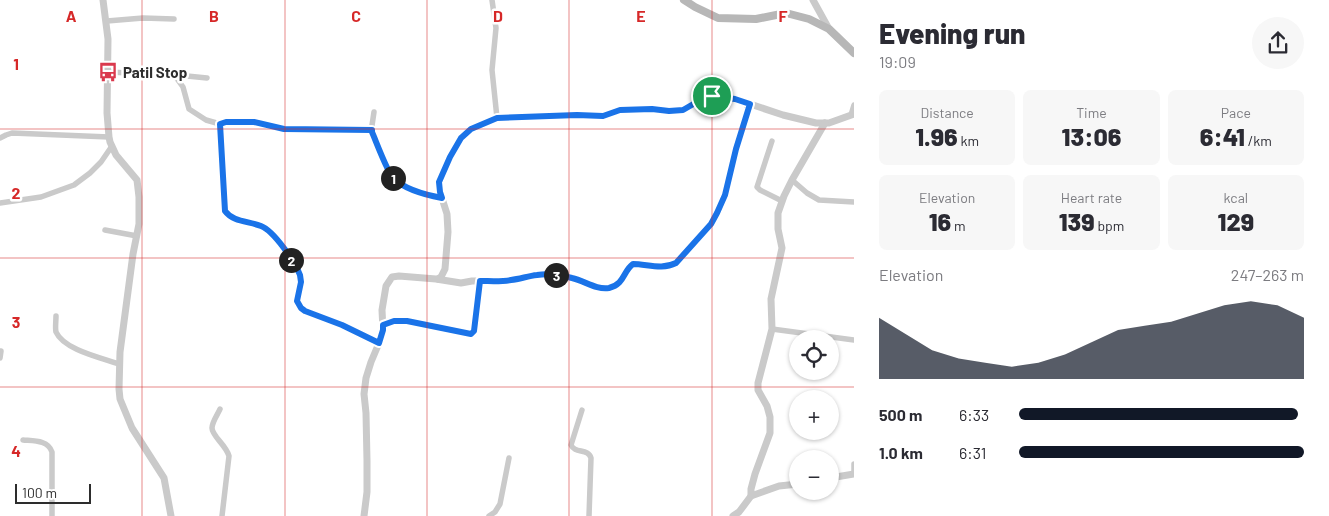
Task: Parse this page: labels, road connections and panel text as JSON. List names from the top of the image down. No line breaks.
{"places":{"bus stop":["Patil Stop"]},"scale_bar":"100 m","page":{"heading":["Evening run","19:09"],"stats":[["Distance","1.96 km"],["Time","13:06"],["Pace","6:41 /km"],["Elevation","16 m"],["Heart rate","139 bpm"],["kcal","129"]],"pins":["1","2","3"],"chart":["Elevation","247–263 m"],"map_buttons":["+","−"],"list":[{"name":"500 m","note":"6:33"},{"name":"1.0 km","note":"6:31"}],"scale":"100 m"},"grid":{"columns":["A","B","C","D","E","F"],"rows":["1","2","3","4"]}}
